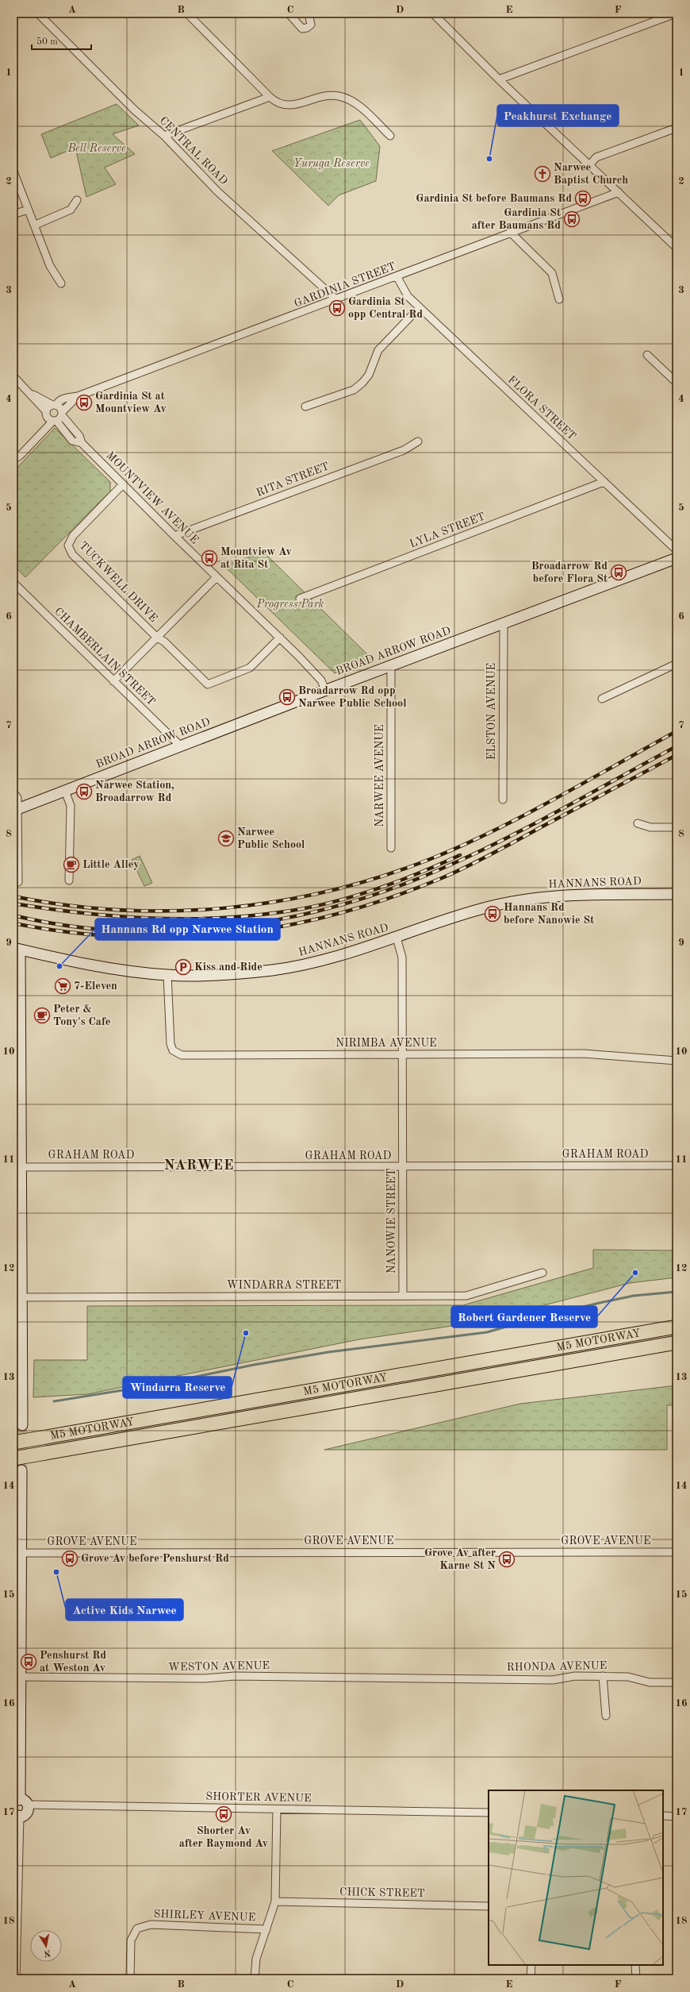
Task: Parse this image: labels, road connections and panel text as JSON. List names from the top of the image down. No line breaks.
{"streets":{"highway":["M5 MOTORWAY"],"street":["CENTRAL ROAD","GARDINIA STREET","FLORA STREET","RITA STREET","MOUNTVIEW AVENUE","LYLA STREET","TUCKWELL DRIVE","BROAD ARROW ROAD","CHAMBERLAIN STREET","ELSTON AVENUE","NARWEE AVENUE","HANNANS ROAD","NIRIMBA AVENUE","GRAHAM ROAD","NANOWIE STREET","WINDARRA STREET","GROVE AVENUE","WESTON AVENUE","RHONDA AVENUE","SHORTER AVENUE","CHICK STREET","SHIRLEY AVENUE"]},"crossings":[["CENTRAL ROAD","GARDINIA STREET"],["GARDINIA STREET","FLORA STREET"],["GARDINIA STREET","MOUNTVIEW AVENUE"],["FLORA STREET","LYLA STREET"],["RITA STREET","MOUNTVIEW AVENUE"],["MOUNTVIEW AVENUE","TUCKWELL DRIVE"],["MOUNTVIEW AVENUE","BROAD ARROW ROAD"],["BROAD ARROW ROAD","CHAMBERLAIN STREET"],["BROAD ARROW ROAD","ELSTON AVENUE"],["BROAD ARROW ROAD","NARWEE AVENUE"],["HANNANS ROAD","NIRIMBA AVENUE"],["HANNANS ROAD","NANOWIE STREET"],["NIRIMBA AVENUE","NANOWIE STREET"],["GRAHAM ROAD","NANOWIE STREET"],["NANOWIE STREET","WINDARRA STREET"],["WESTON AVENUE","RHONDA AVENUE"]],"districts":["NARWEE"],"parks":["Bell Reserve","Yuruga Reserve","Progress Park"],"places":{"other":["Peakhurst Exchange","Hannans Rd opp Narwee Station","Robert Gardener Reserve","Windarra Reserve","Active Kids Narwee"],"church":["Narwee Baptist Church"],"bus stop":["Gardinia St before Baumans Rd","Gardinia St after Baumans Rd","Gardinia St opp Central Rd","Gardinia St at Mountview Av","Mountview Av at Rita St","Broadarrow Rd before Flora St","Broadarrow Rd opp Narwee Public School","Narwee Station, Broadarrow Rd","Hannans Rd before Nanowie St","Grove Av before Penshurst Rd","Grove Av after Karne St N","Penshurst Rd at Weston Av","Shorter Av after Raymond Av"],"school or university":["Narwee Public School"],"cafe":["Little Alley","Peter & Tony's Cafe"],"parking":["Kiss and Ride"],"supermarket":["7-Eleven"]},"scale_bar":"50 m","north":"bottom","grid":{"columns":["A","B","C","D","E","F"],"rows":["1","2","3","4","5","6","7","8","9","10","11","12","13","14","15","16","17","18"]}}
